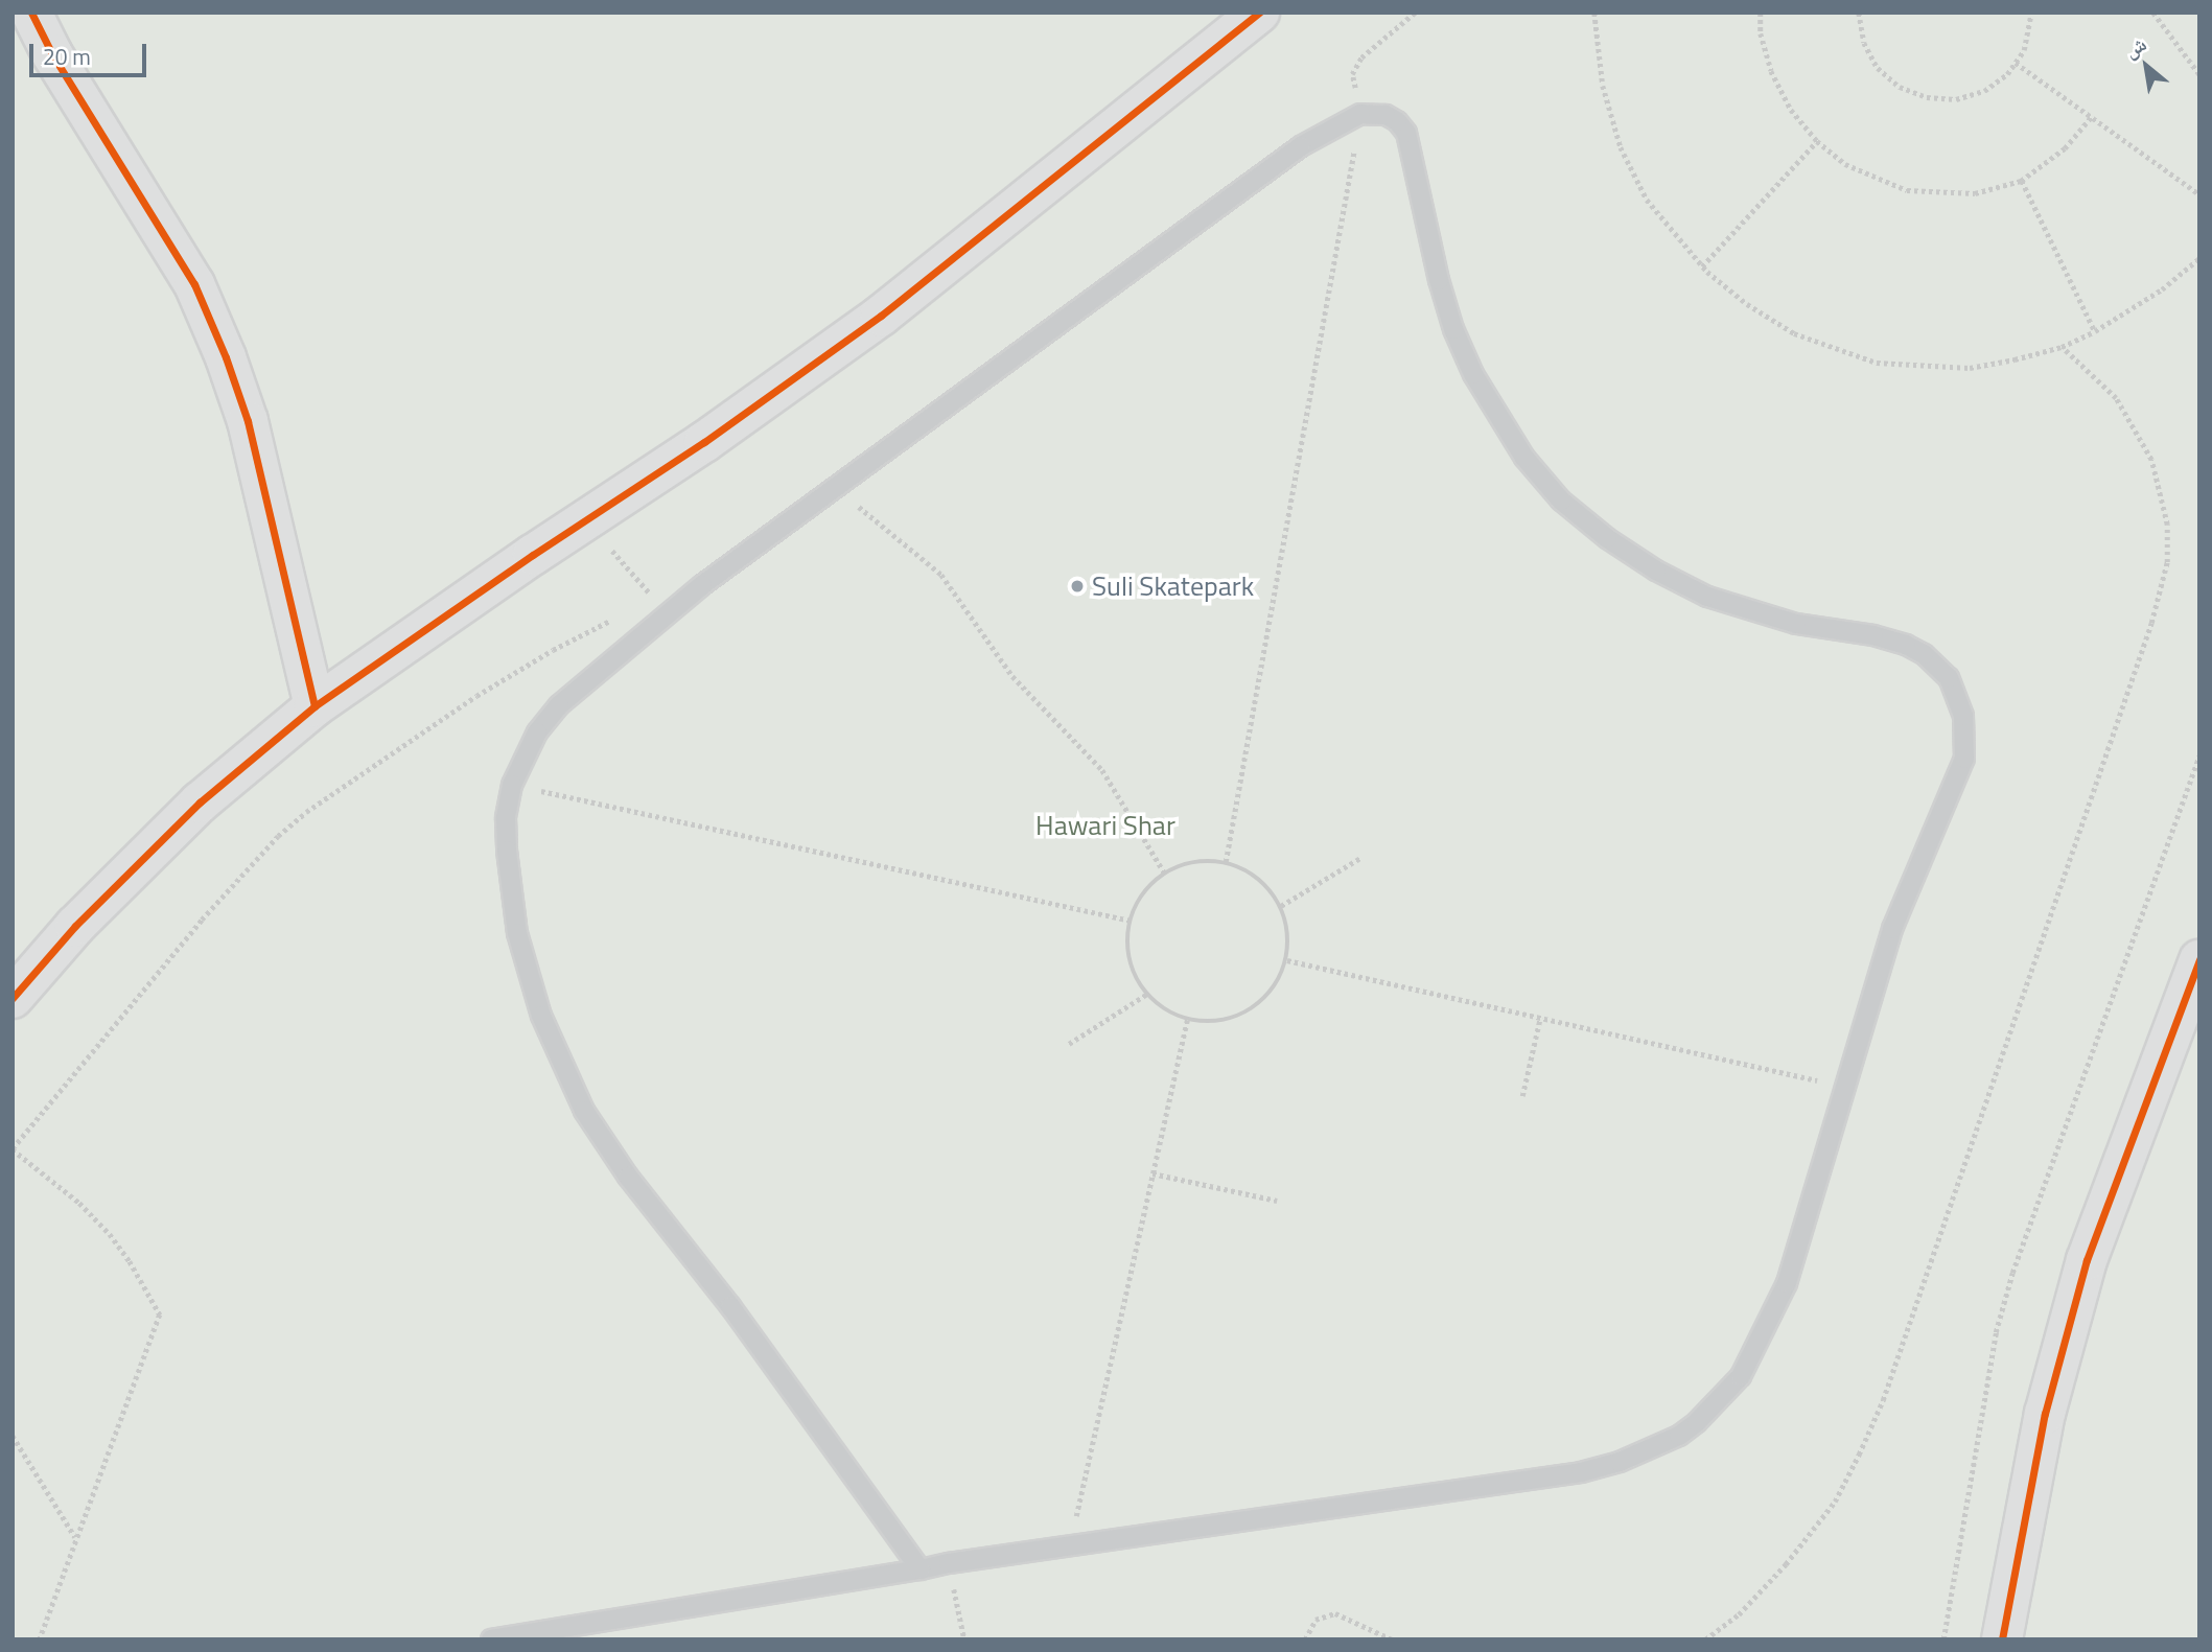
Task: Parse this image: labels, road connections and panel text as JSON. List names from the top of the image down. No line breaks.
{"parks":["Hawari Shar"],"places":["Suli Skatepark"],"scale_bar":"20 m","north":"top left"}
